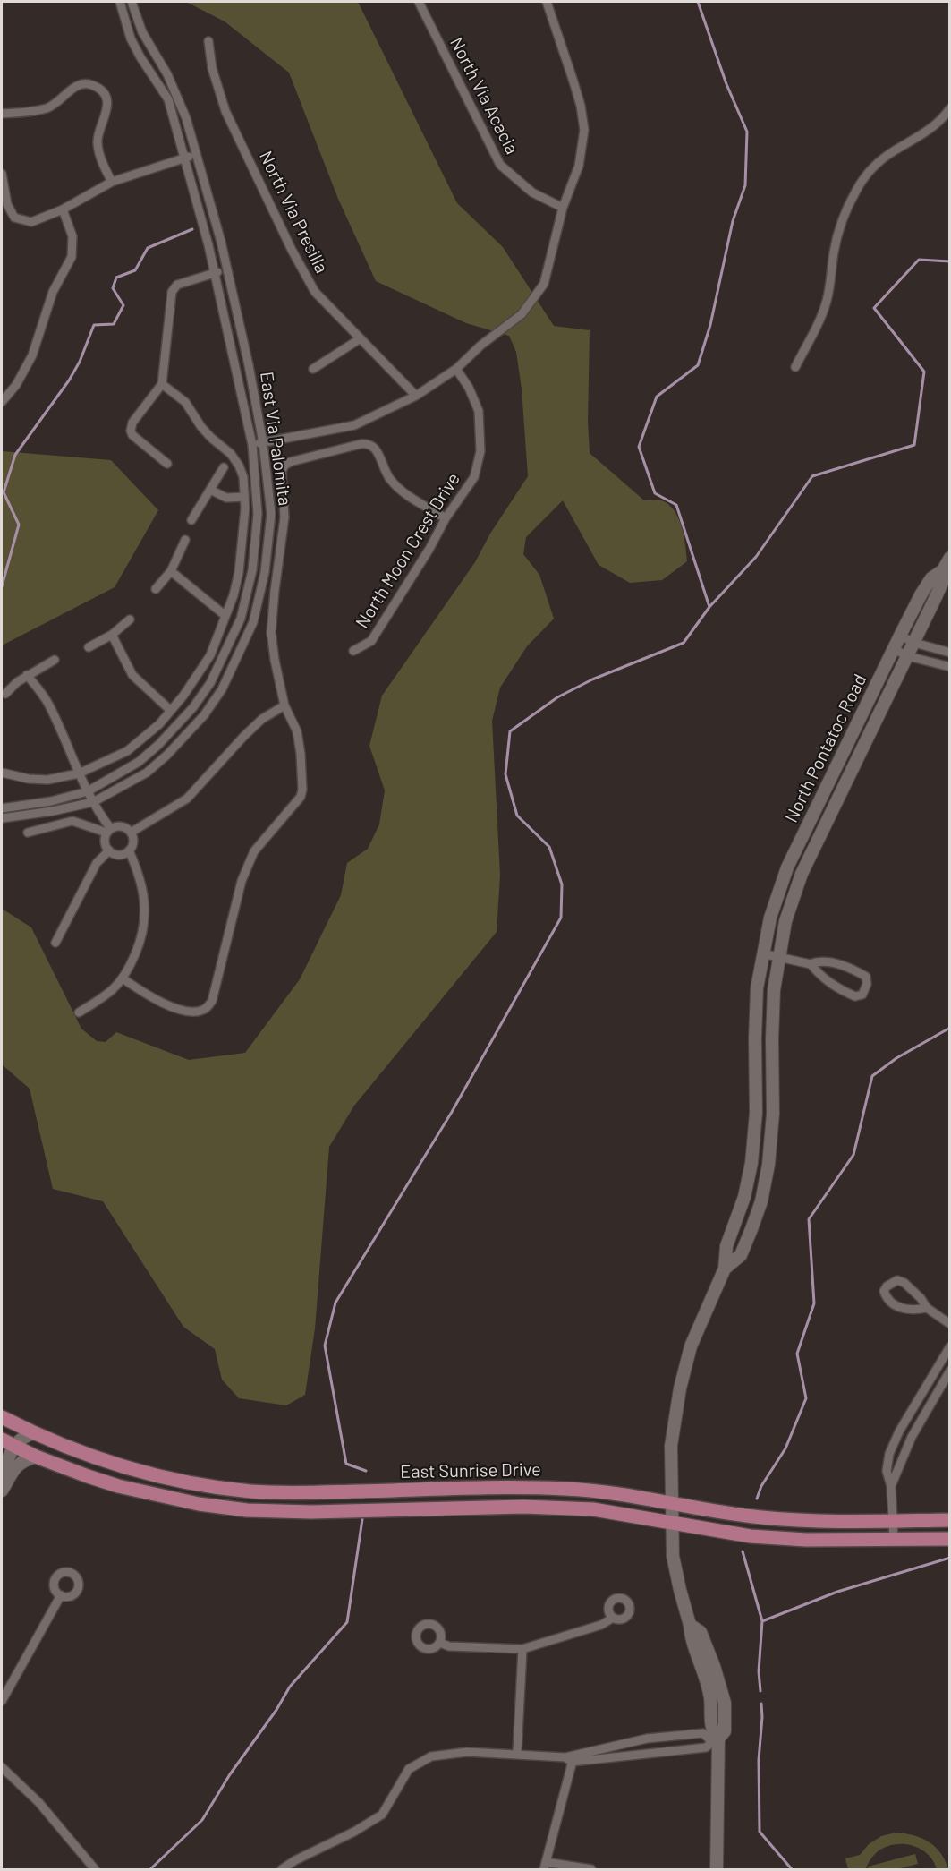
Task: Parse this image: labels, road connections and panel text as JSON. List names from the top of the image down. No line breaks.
{"streets":{"main road":["East Sunrise Drive"],"street":["North Via Acacia","North Via Presilla","East Via Palomita","North Moon Crest Drive","North Pontatoc Road"]},"crossings":[["North Pontatoc Road","East Sunrise Drive"]]}
